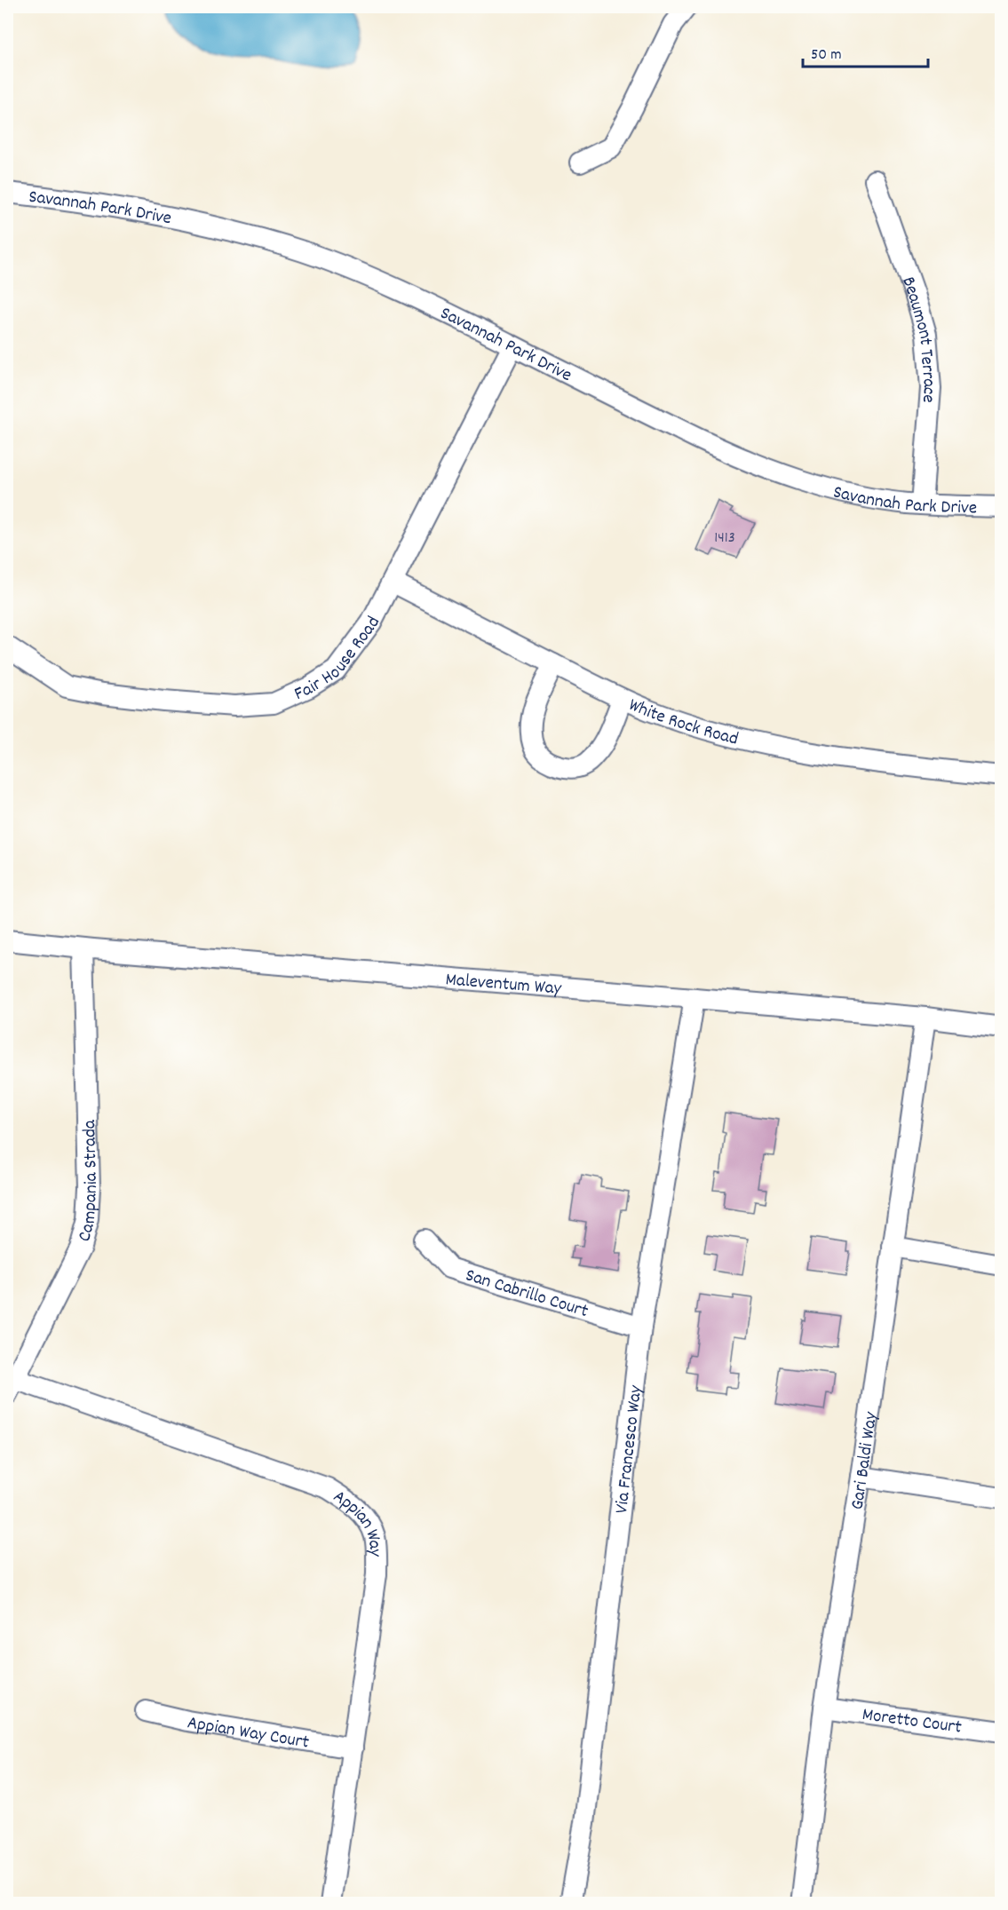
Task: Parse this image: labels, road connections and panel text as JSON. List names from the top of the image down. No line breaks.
{"streets":{"street":["Savannah Park Drive","Beaumont Terrace","Fair House Road","White Rock Road","Maleventum Way","Campania Strada","San Cabrillo Court","Via Francesco Way","Gari Baldi Way","Appian Way","Moretto Court","Appian Way Court"]},"crossings":[["Savannah Park Drive","Beaumont Terrace"],["Savannah Park Drive","Fair House Road"],["Fair House Road","White Rock Road"],["Maleventum Way","Campania Strada"],["Maleventum Way","Via Francesco Way"],["Maleventum Way","Gari Baldi Way"],["Campania Strada","Appian Way"],["San Cabrillo Court","Via Francesco Way"],["Gari Baldi Way","Moretto Court"],["Appian Way","Appian Way Court"]],"house_numbers":["1413"],"scale_bar":"50 m"}
